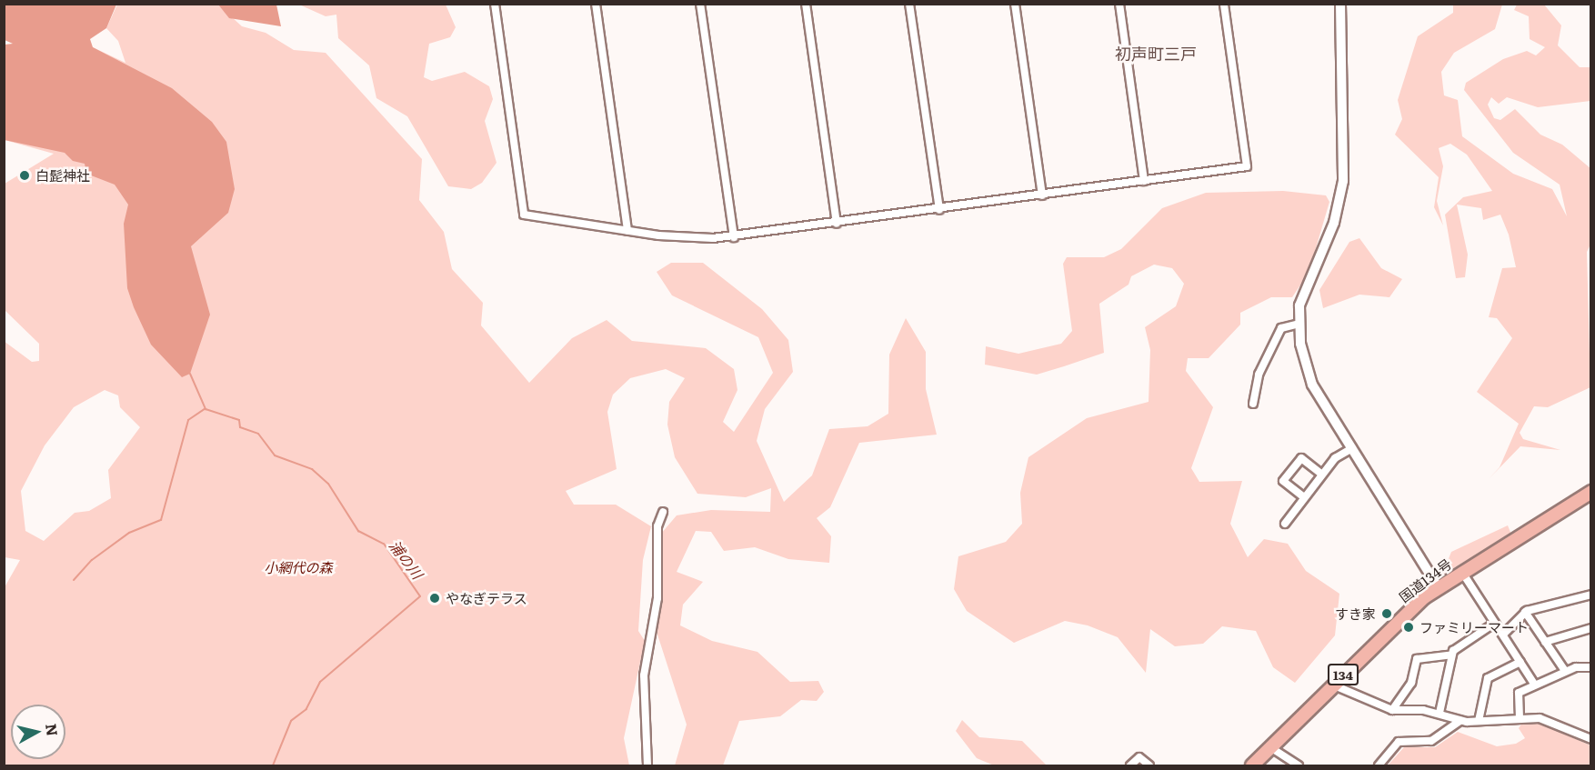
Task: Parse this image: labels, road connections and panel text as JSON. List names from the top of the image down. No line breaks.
{"streets":{"highway":["国道134号","134"]},"districts":["初声町三戸"],"water":["浦の川"],"parks":["小網代の森"],"places":["白髭神社","やなぎテラス","すき家","ファミリーマート"],"north":"right"}
